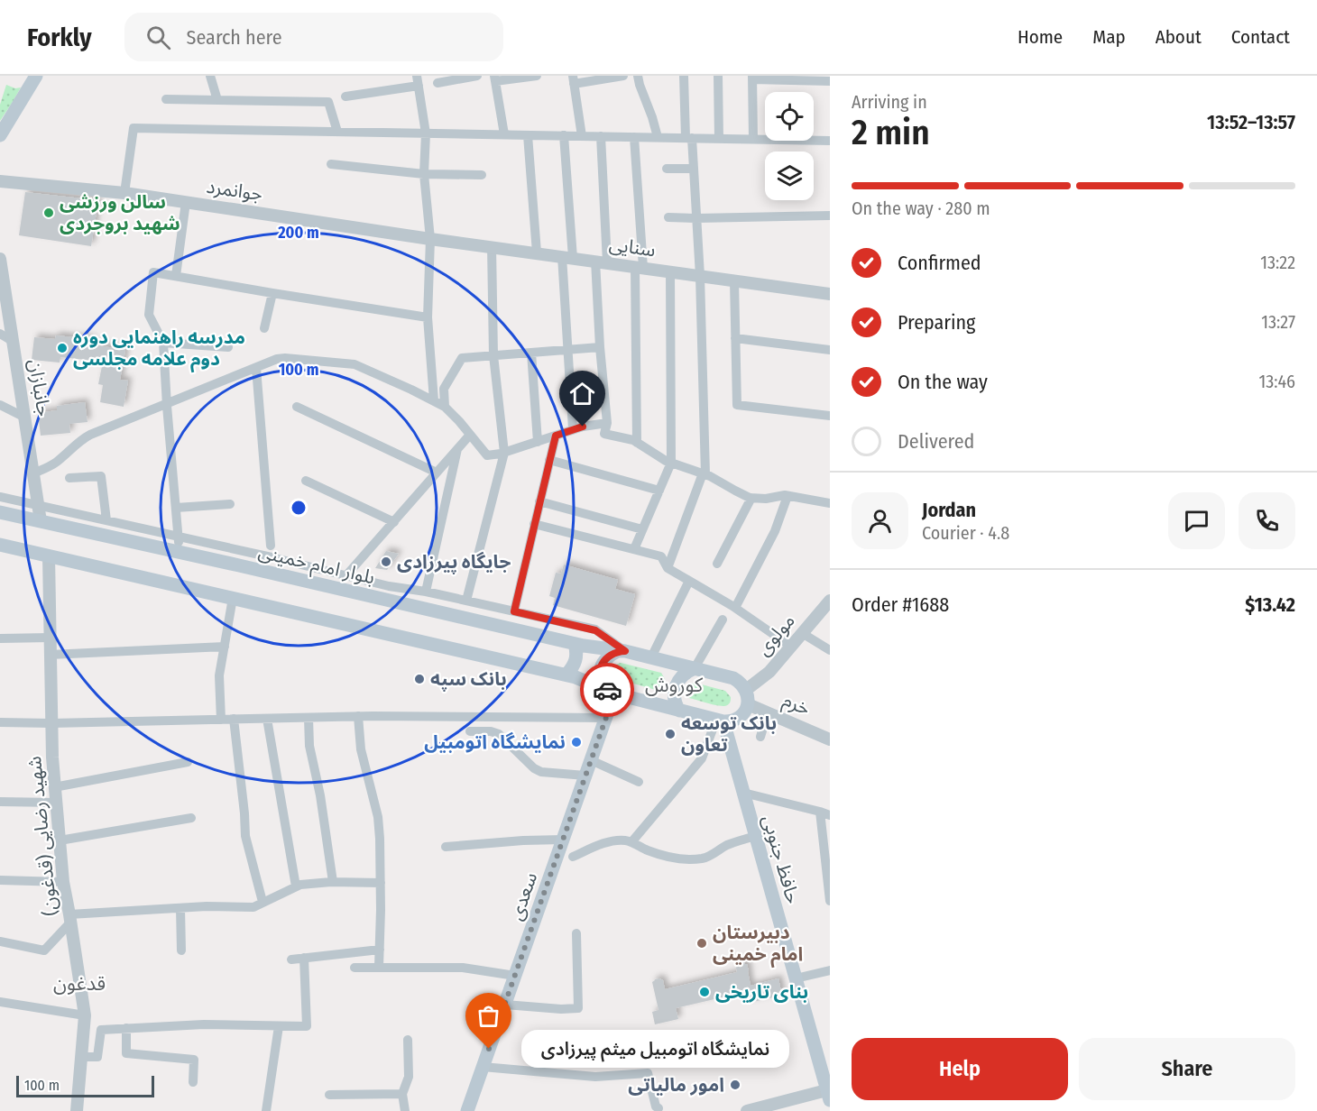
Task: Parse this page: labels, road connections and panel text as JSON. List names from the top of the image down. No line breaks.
{"streets":{"main road":["بلوار امام خمینی","حافظ جنوبی","سعدی"],"street":["جوانمرد","سنایی","جانبازان","مولوی","خرم","(قدغون) شهید رضایی"]},"crossings":[["جوانمرد","سنایی"],["جانبازان","بلوار امام خمینی"],["بلوار امام خمینی","سعدی"],["مولوی","خرم"],["مولوی","حافظ جنوبی"],["خرم","حافظ جنوبی"]],"districts":["کوروش","قدغون"],"places":["سالن ورزشی شهید بروجردی","مدرسه راهنمایی دوره دوم علامه مجلسی","جایگاه پیرزادی","بانک سپه","بانک توسعه تعاون","نمایشگاه اتومبیل","دبیرستان امام خمینی","بنای تاریخی","نمایشگاه اتومبیل میثم پیرزادی","امور مالیاتی"],"scale_bar":"100 m","page":{"header":"Forkly","search":"Search here","nav":["Home","Map","About","Contact"],"heading":["2 min","Arriving in","13:52–13:57"],"panel":["Jordan","Courier · 4.8","Order #1688","$13.42"],"bar":"On the way · 280 m","list":[["Confirmed","13:22"],["Preparing","13:27"],["On the way","13:46"],"Delivered"],"buttons":["Help","Share"],"bubble":"نمایشگاه اتومبیل میثم پیرزادی","scale":"100 m"},"rings":["200 m","100 m"]}
